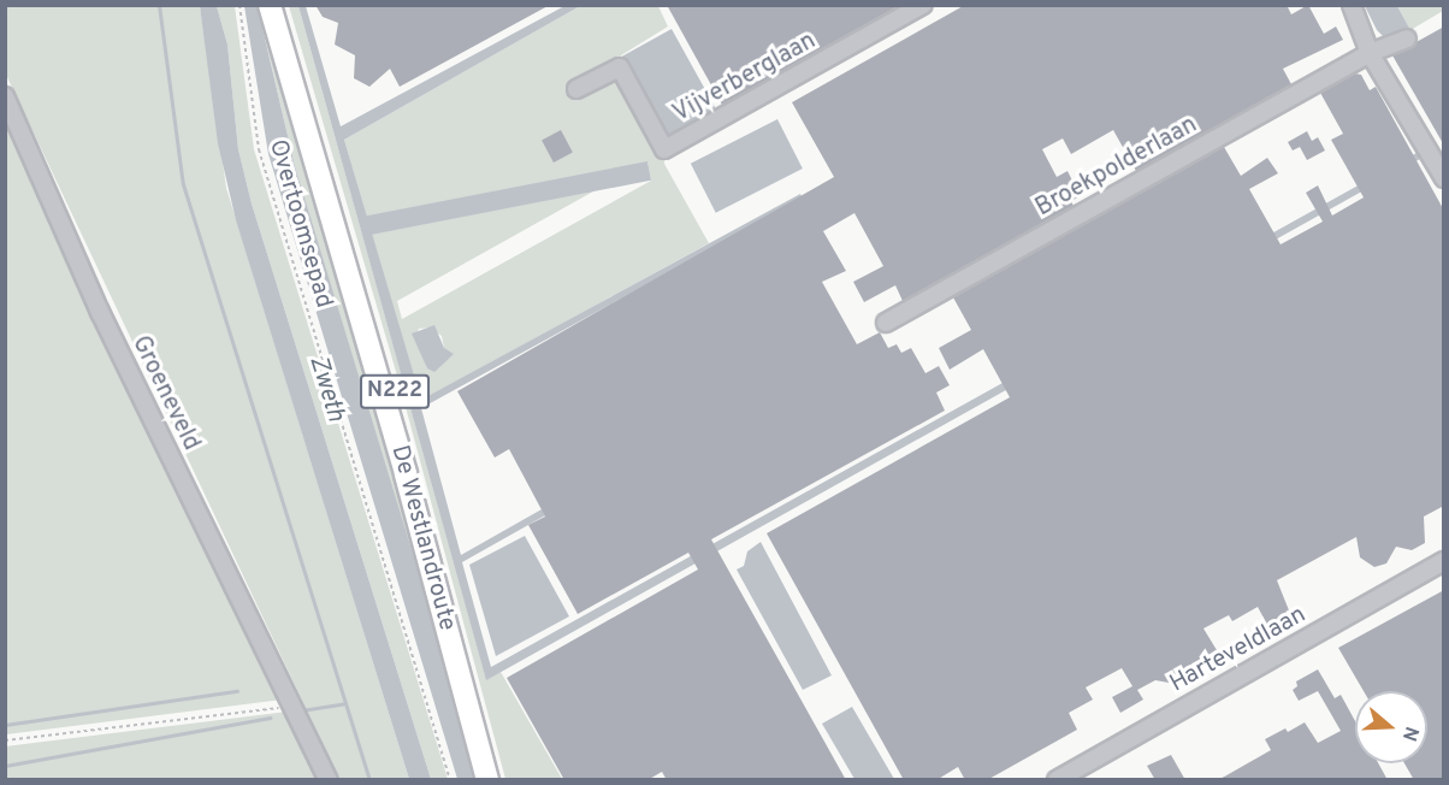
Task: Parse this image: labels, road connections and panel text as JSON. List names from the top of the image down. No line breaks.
{"streets":{"main road":["N222","De Westlandroute"],"street":["Vijverberglaan","Broekpolderlaan","Groeneveld","Harteveldlaan"],"path":["Overtoomsepad"]},"water":["Zweth"],"north":"right"}
